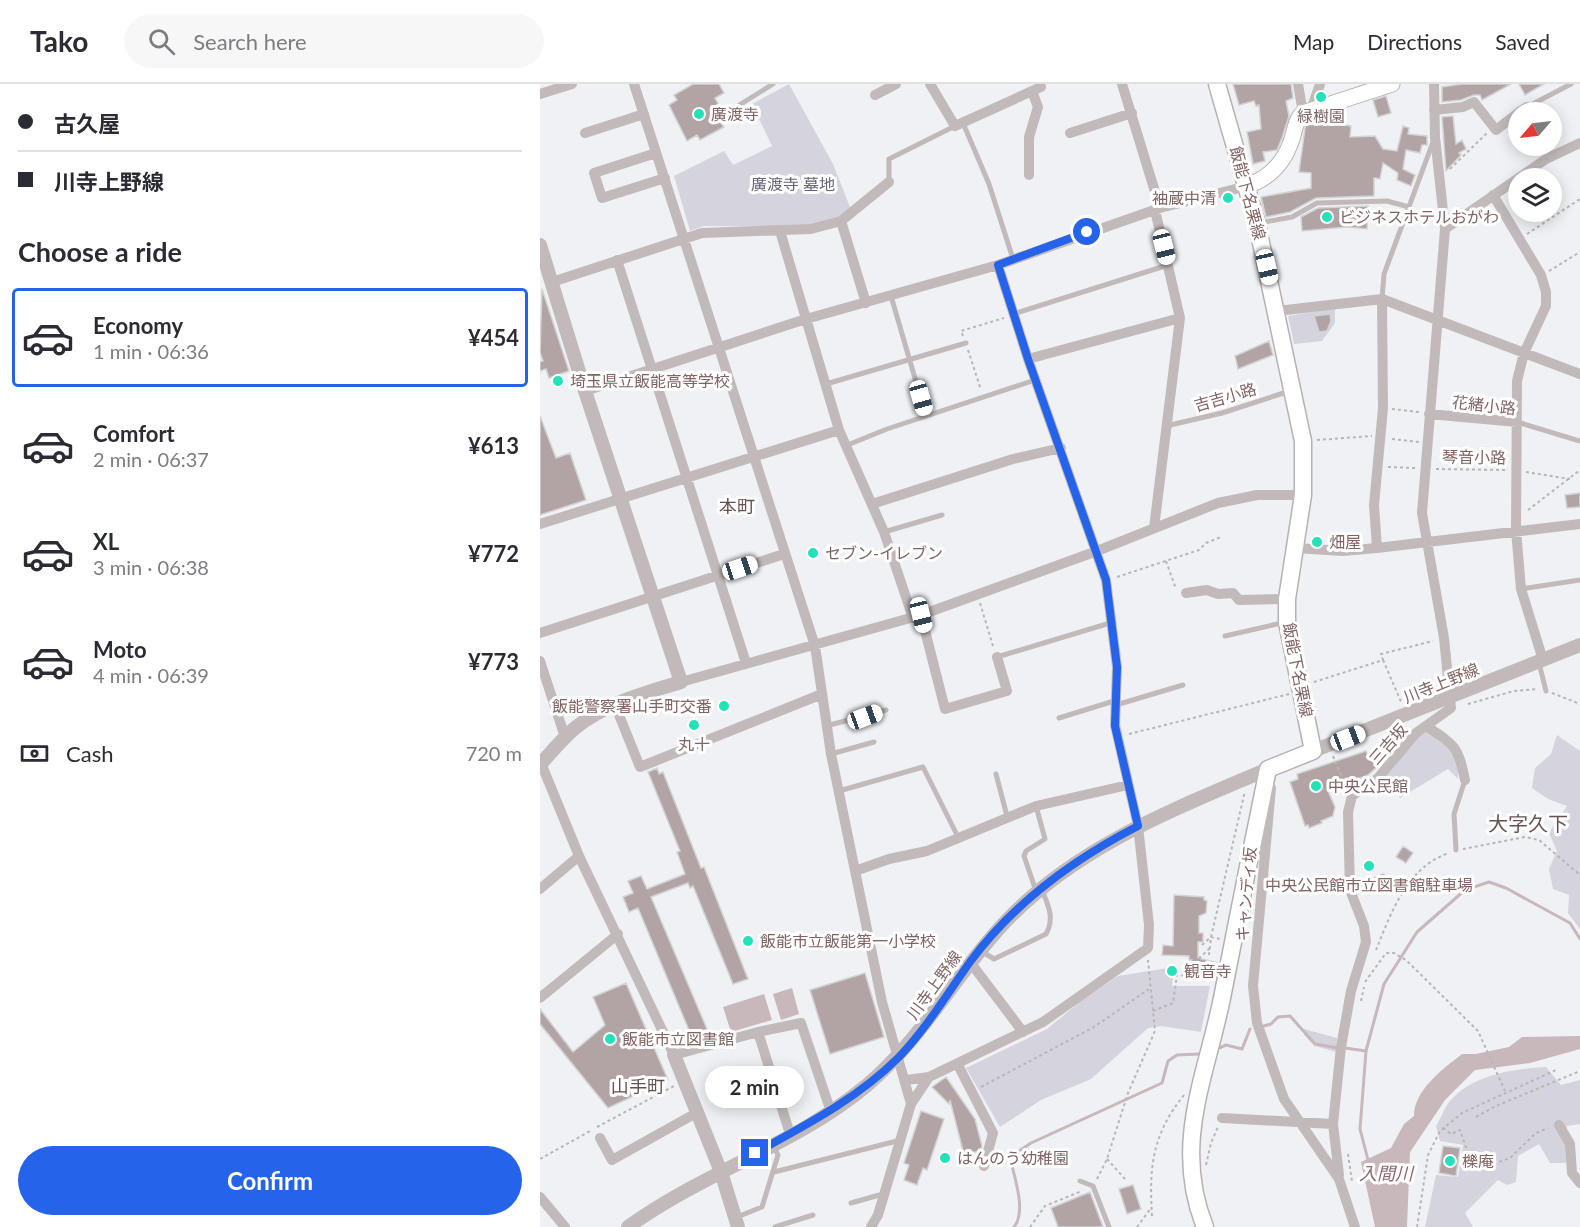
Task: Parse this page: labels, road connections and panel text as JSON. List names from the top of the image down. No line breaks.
{"streets":{"main road":["飯能下名栗線"],"street":["花緒小路","川寺上野線","三吉坂","キャンディ坂"],"lane":["吉吉小路"],"path":["琴音小路"]},"crossings":[["飯能下名栗線","吉吉小路"],["飯能下名栗線","川寺上野線"],["川寺上野線","三吉坂"],["川寺上野線","キャンディ坂"]],"districts":["本町","大字久下","山手町"],"water":["入間川"],"parks":["廣渡寺 墓地"],"places":["緑樹園","廣渡寺","袖蔵中清","ビジネスホテルおがわ","埼玉県立飯能高等学校","畑屋","セブン-イレブン","飯能警察署山手町交番","丸十","中央公民館","中央公民館市立図書館駐車場","飯能市立飯能第一小学校","観音寺","飯能市立図書館","はんのう幼稚園","櫟庵"],"north":"bottom left","page":{"header":"Tako","search":"Search here","nav":["Map","Directions","Saved"],"banner":["古久屋","川寺上野線"],"heading":"Choose a ride","list":[{"name":"Economy","note":"1 min · 06:36","value":"¥454"},{"name":"Comfort","note":"2 min · 06:37","value":"¥613"},{"name":"XL","note":"3 min · 06:38","value":"¥772"},{"name":"Moto","note":"4 min · 06:39","value":"¥773"}],"pay":["Cash","720 m"],"bubble":"2 min","buttons":"Confirm"}}
